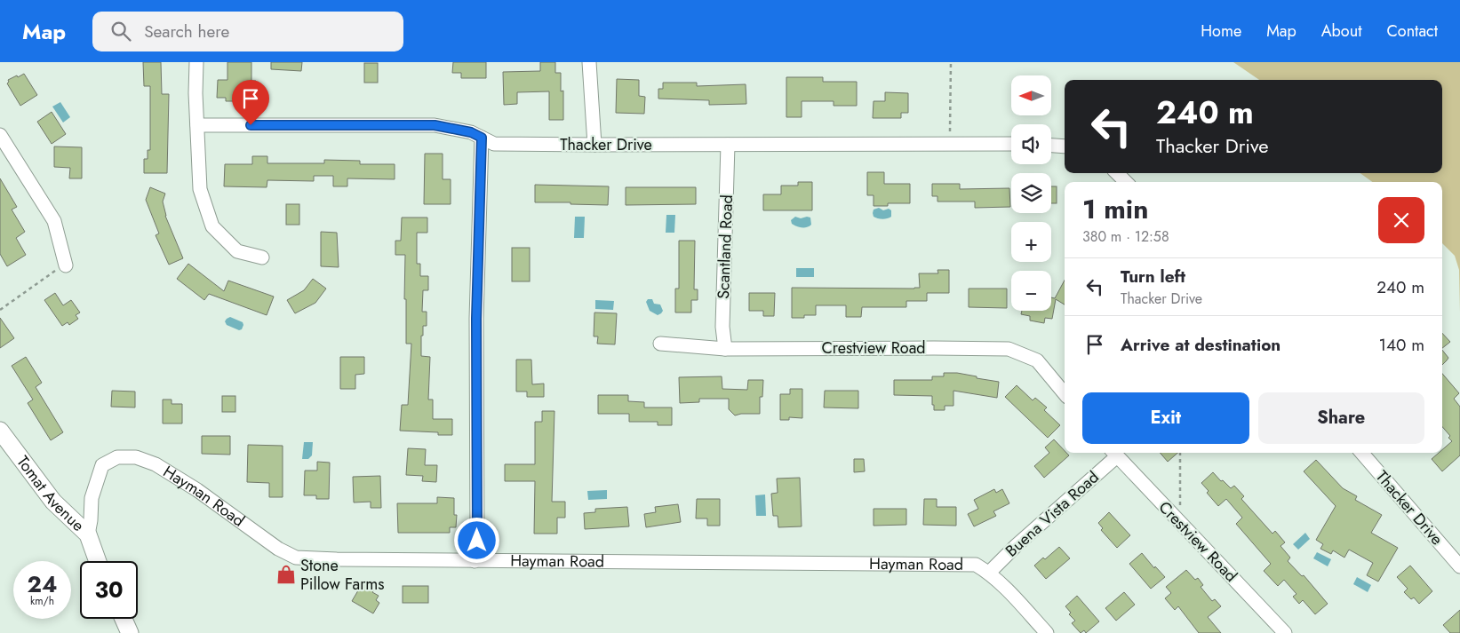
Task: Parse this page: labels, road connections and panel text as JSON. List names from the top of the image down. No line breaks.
{"streets":{"street":["Thacker Drive","Scantland Road","Crestview Road","Tomat Avenue","Hayman Road","Buena Vista Road"]},"crossings":[["Thacker Drive","Scantland Road"],["Scantland Road","Crestview Road"],["Crestview Road","Buena Vista Road"],["Tomat Avenue","Hayman Road"],["Hayman Road","Buena Vista Road"]],"places":{"shop":["Stone Pillow Farms"]},"north":"left","page":{"header":"Map","search":"Search here","nav":["Home","Map","About","Contact"],"map_buttons":["+","−"],"turn":["240 m","Thacker Drive"],"heading":["1 min","380 m · 12:58"],"list":[{"name":"Turn left","note":"Thacker Drive","value":"240 m"},{"name":"Arrive at destination","value":"140 m"}],"buttons":["Exit","Share"],"speed":"24 km/h","limit":"30"}}
